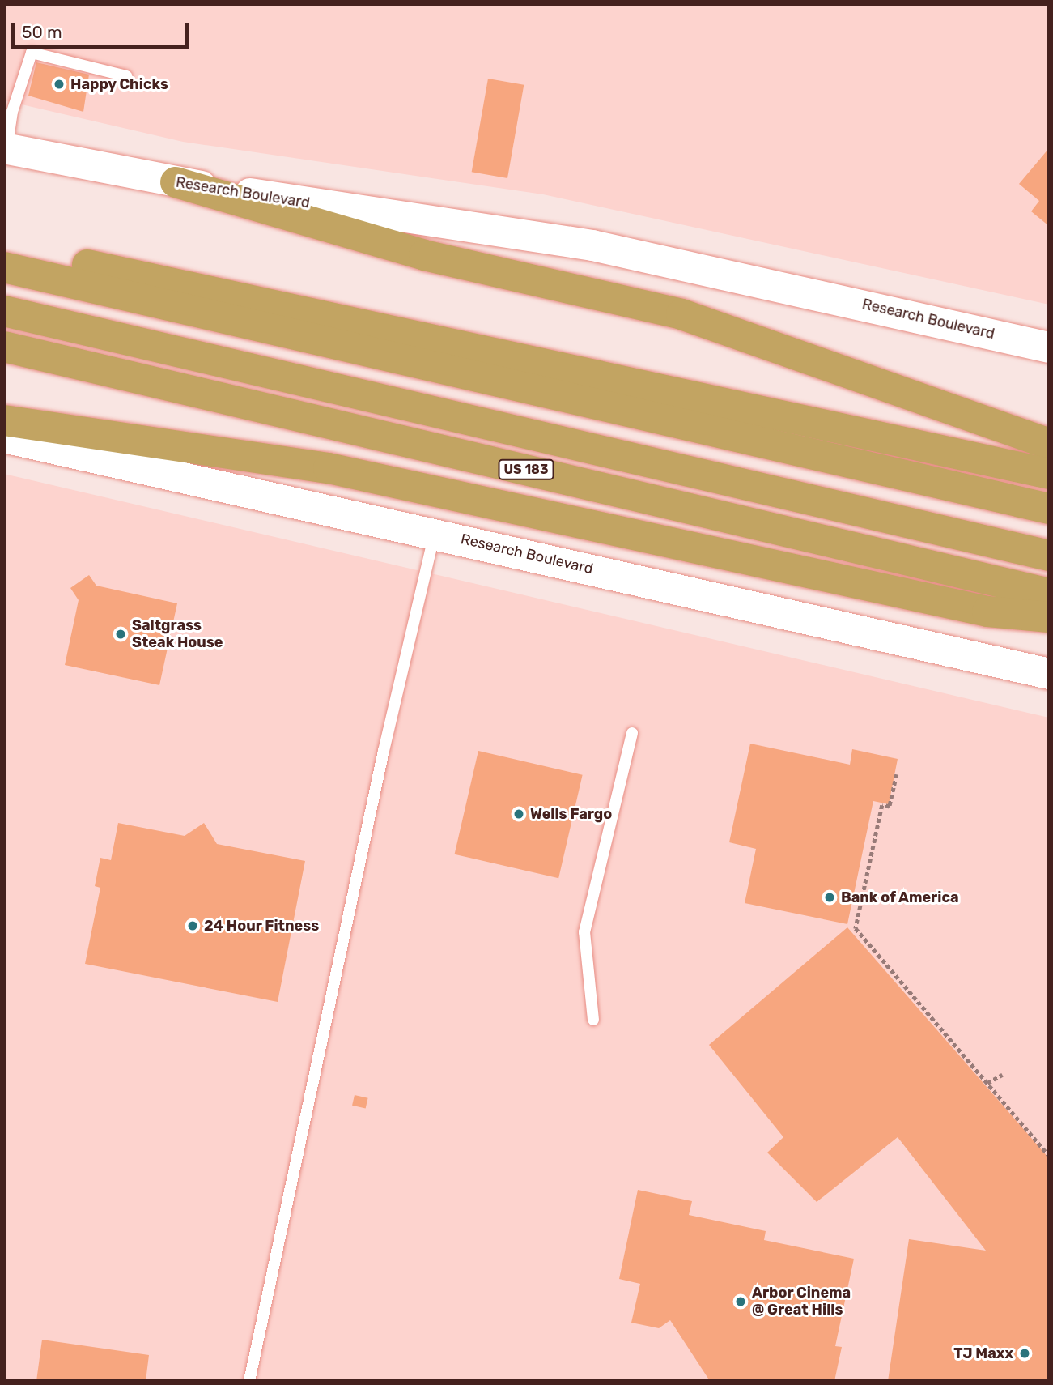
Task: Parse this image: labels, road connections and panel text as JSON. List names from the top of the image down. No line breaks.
{"streets":{"highway":["US 183"],"main road":["Research Boulevard"]},"places":["Happy Chicks","Saltgrass Steak House","Wells Fargo","Bank of America","24 Hour Fitness","Arbor Cinema @ Great Hills","TJ Maxx"],"scale_bar":"50 m"}
